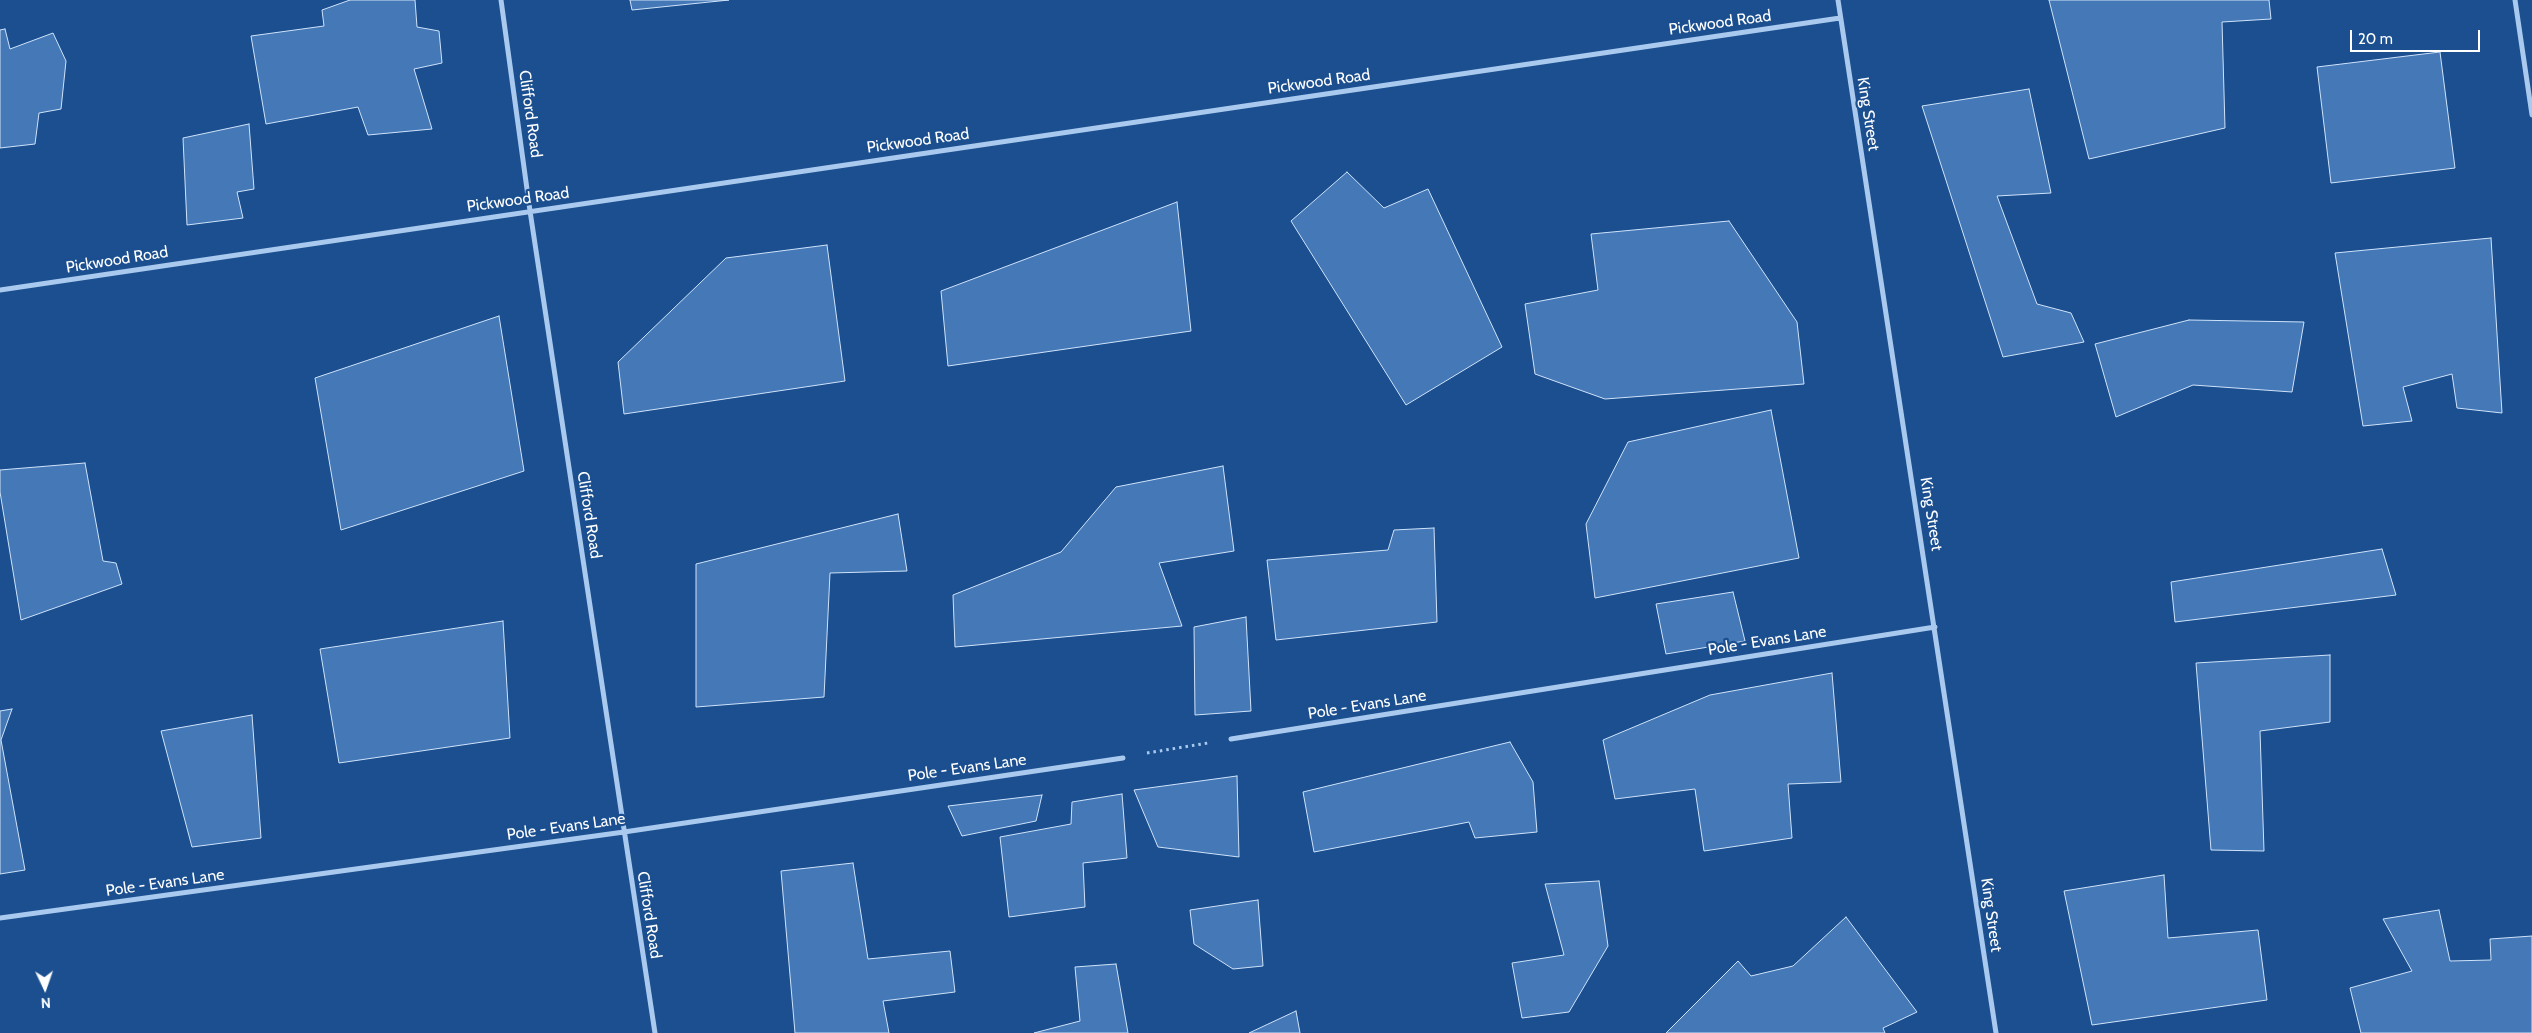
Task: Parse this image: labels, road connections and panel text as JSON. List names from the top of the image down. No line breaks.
{"streets":{"street":["Pickwood Road","Clifford Road","King Street","Pole - Evans Lane"]},"crossings":[["Pickwood Road","Clifford Road"],["Pickwood Road","King Street"],["Clifford Road","Pole - Evans Lane"],["King Street","Pole - Evans Lane"]],"scale_bar":"20 m","north":"bottom"}
